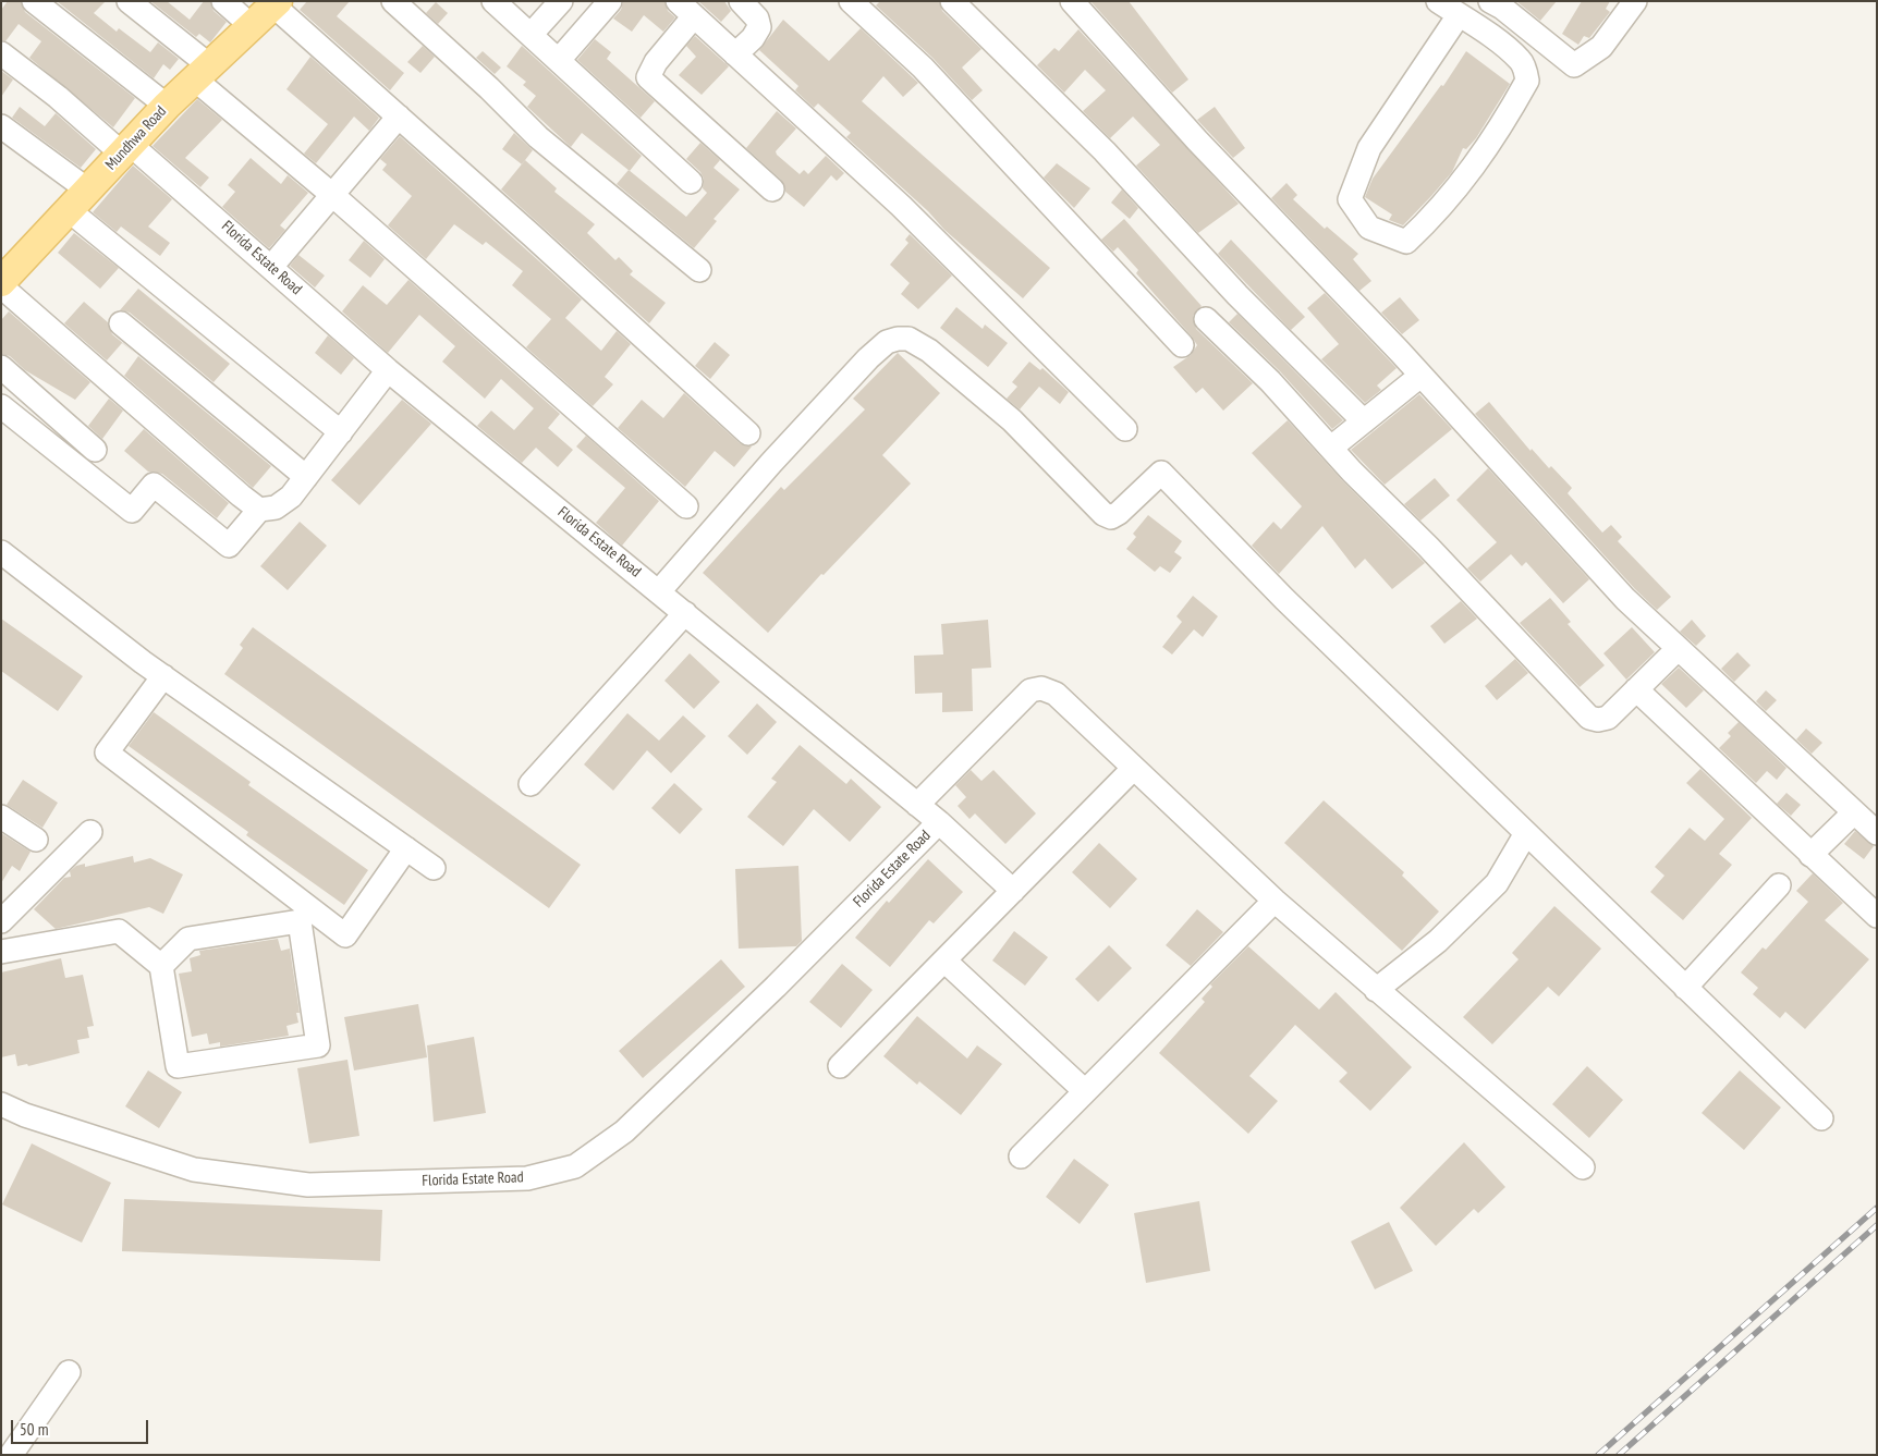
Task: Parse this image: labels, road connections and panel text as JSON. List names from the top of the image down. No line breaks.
{"streets":{"main road":["Mundhwa Road"],"street":["Florida Estate Road"]},"crossings":[["Mundhwa Road","Florida Estate Road"]],"scale_bar":"50 m"}
